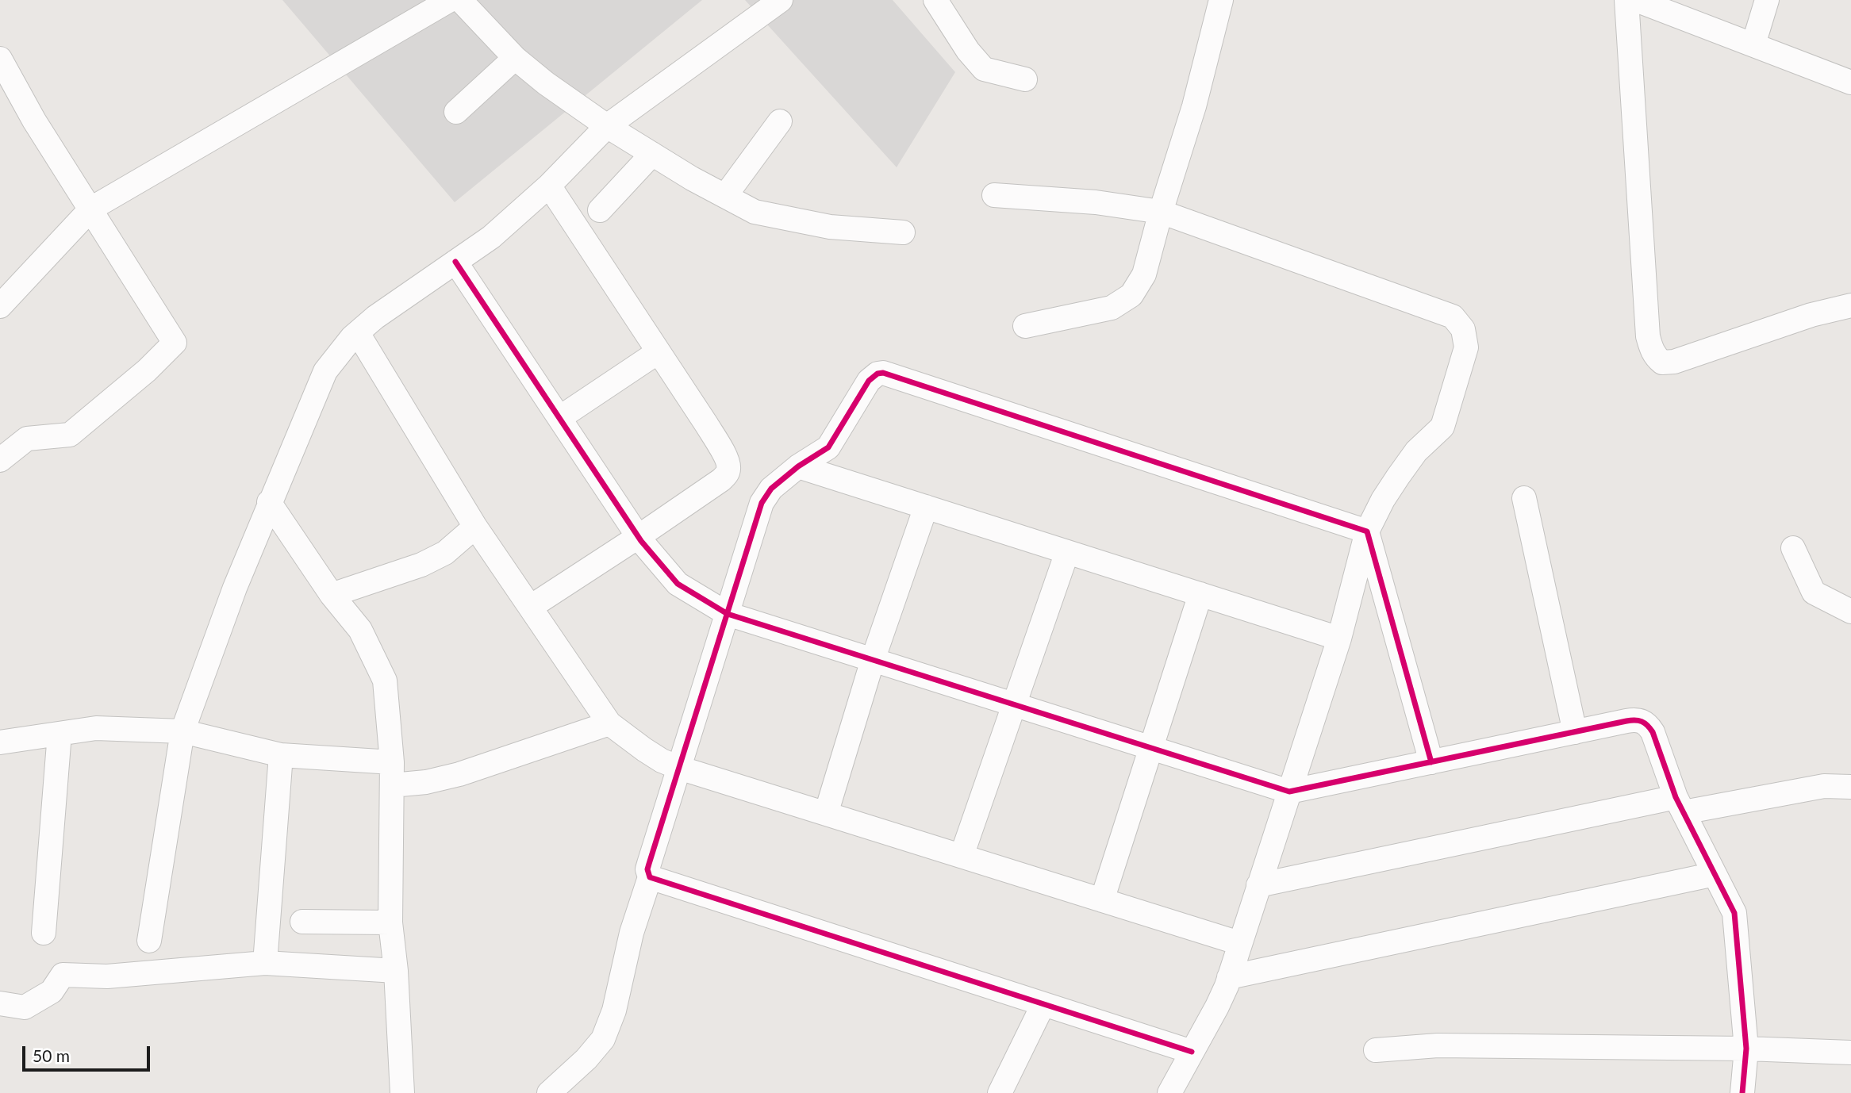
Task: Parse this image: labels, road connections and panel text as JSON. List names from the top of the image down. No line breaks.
{"scale_bar":"50 m"}
